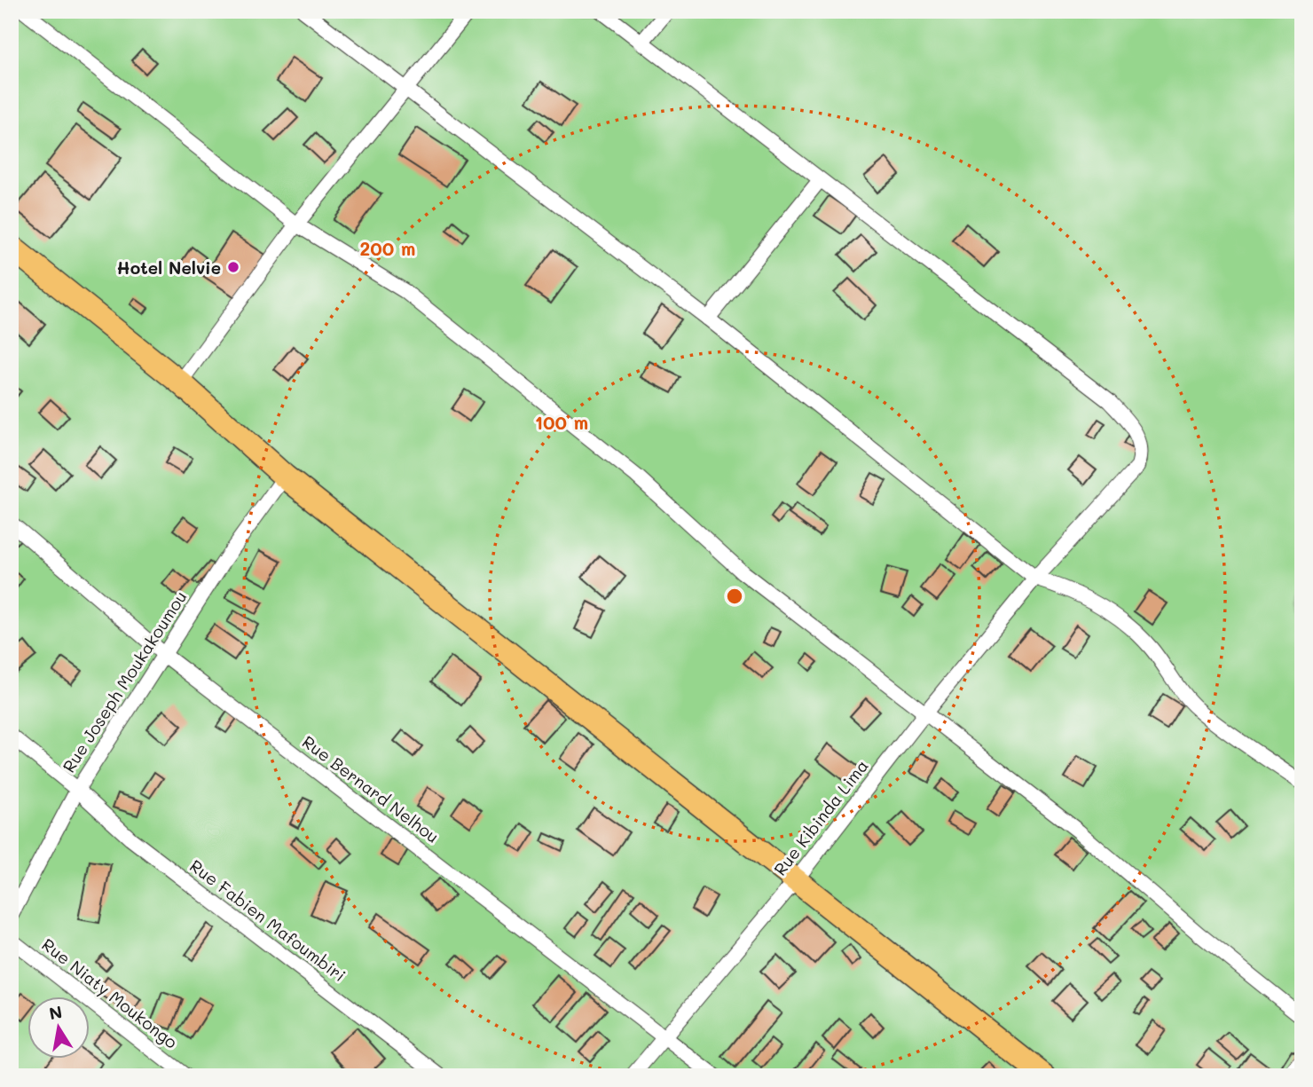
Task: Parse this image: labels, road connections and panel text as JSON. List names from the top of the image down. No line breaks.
{"streets":{"street":["Rue Joseph Moukakoumou","Rue Bernard Nelhou","Rue Kibinda Lima","Rue Fabien Mafoumbiri","Rue Niaty Moukongo"]},"crossings":[["Rue Joseph Moukakoumou","Rue Bernard Nelhou"],["Rue Joseph Moukakoumou","Rue Fabien Mafoumbiri"],["Rue Bernard Nelhou","Rue Kibinda Lima"]],"places":["Hotel Nelvie"],"north":"top","rings":["200 m","100 m"]}
